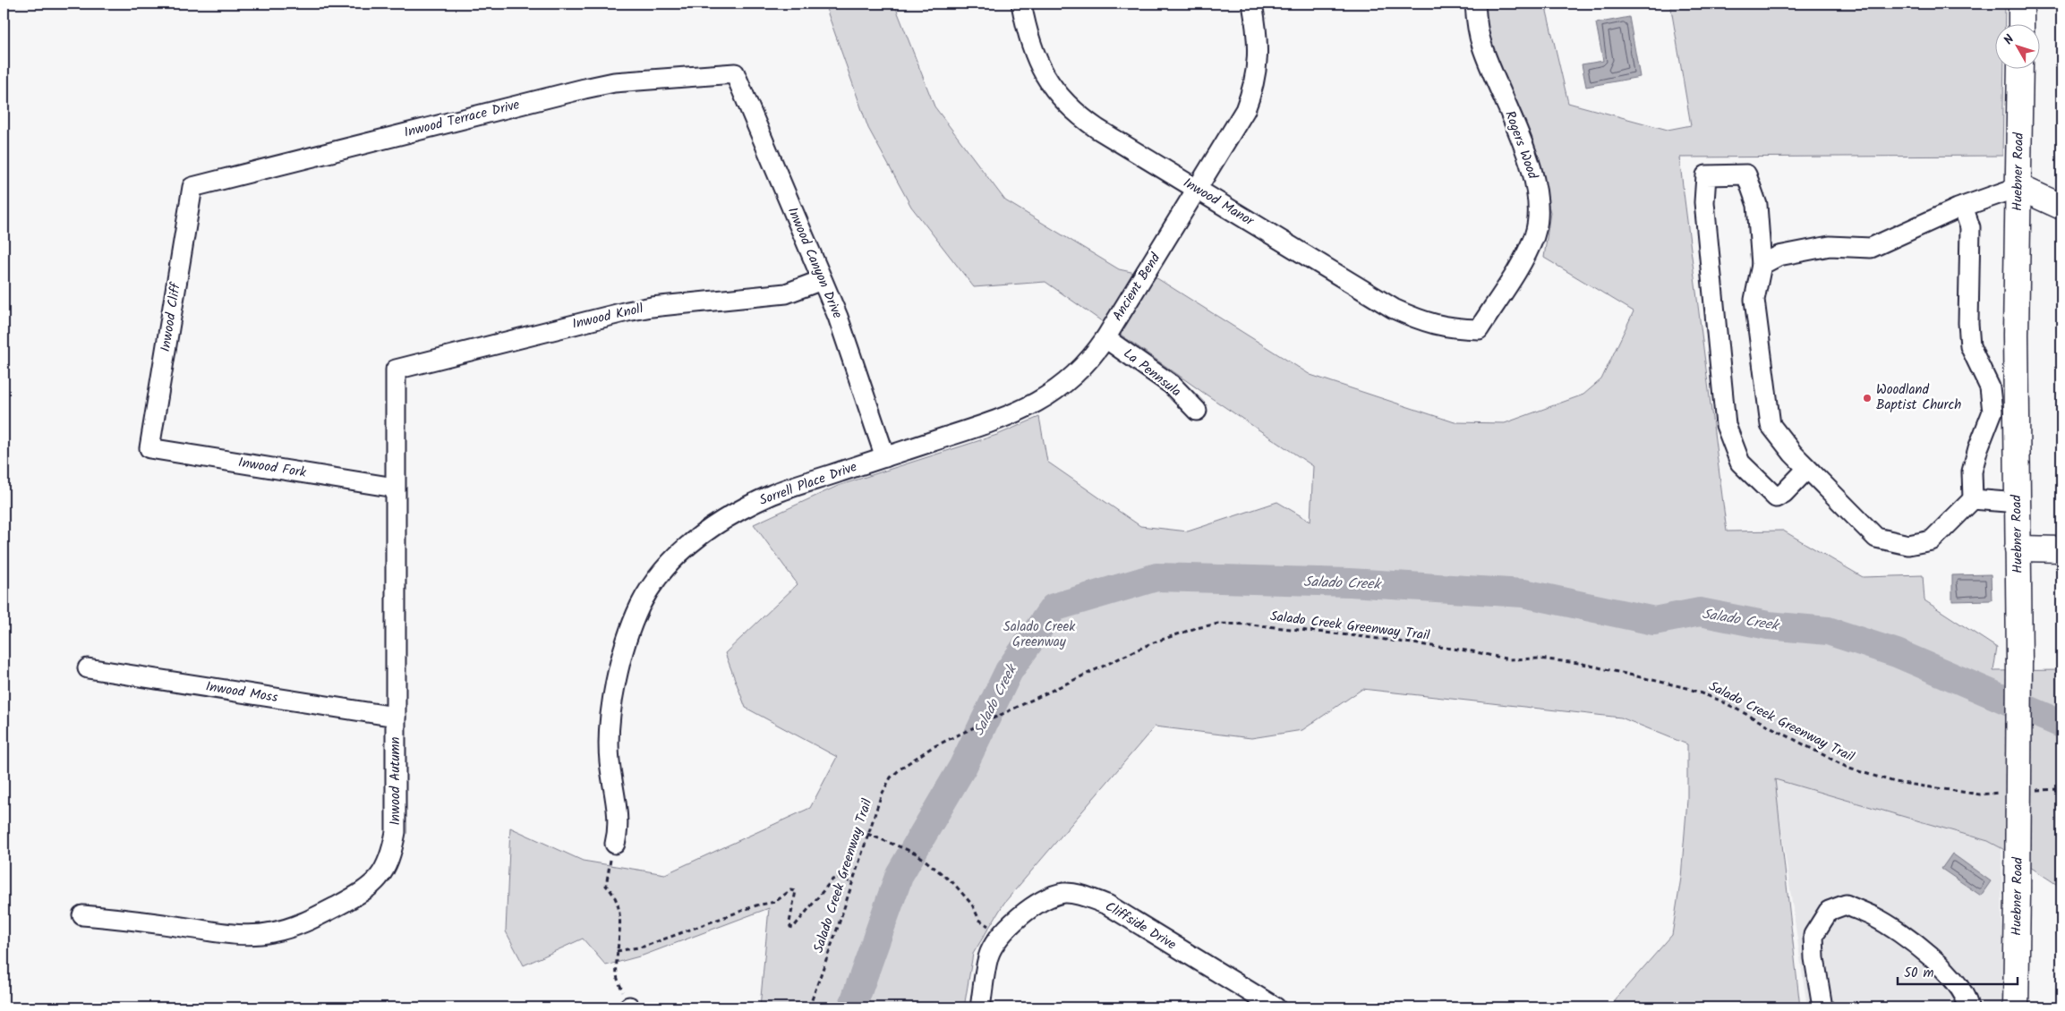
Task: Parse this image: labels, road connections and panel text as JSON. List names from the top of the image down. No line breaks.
{"streets":{"main road":["Huebner Road"],"street":["Inwood Terrace Drive","Rogers Wood","Inwood Manor","Inwood Canyon Drive","Ancient Bend","Inwood Knoll","Inwood Cliff","La Pennsula","Inwood Fork","Sorrell Place Drive","Inwood Moss","Inwood Autumn","Cliffside Drive"],"path":["Salado Creek Greenway Trail"]},"crossings":[["Inwood Terrace Drive","Inwood Canyon Drive"],["Inwood Terrace Drive","Inwood Cliff"],["Rogers Wood","Inwood Manor"],["Inwood Manor","Ancient Bend"],["Inwood Canyon Drive","Ancient Bend"],["Inwood Canyon Drive","Inwood Knoll"],["Inwood Canyon Drive","Sorrell Place Drive"],["Ancient Bend","La Pennsula"],["Ancient Bend","Sorrell Place Drive"],["Inwood Knoll","Inwood Autumn"],["Inwood Cliff","Inwood Fork"],["Inwood Fork","Inwood Autumn"],["Inwood Moss","Inwood Autumn"]],"water":["Salado Creek"],"parks":["Salado Creek Greenway"],"places":["Woodland Baptist Church"],"scale_bar":"50 m","north":"top left"}
